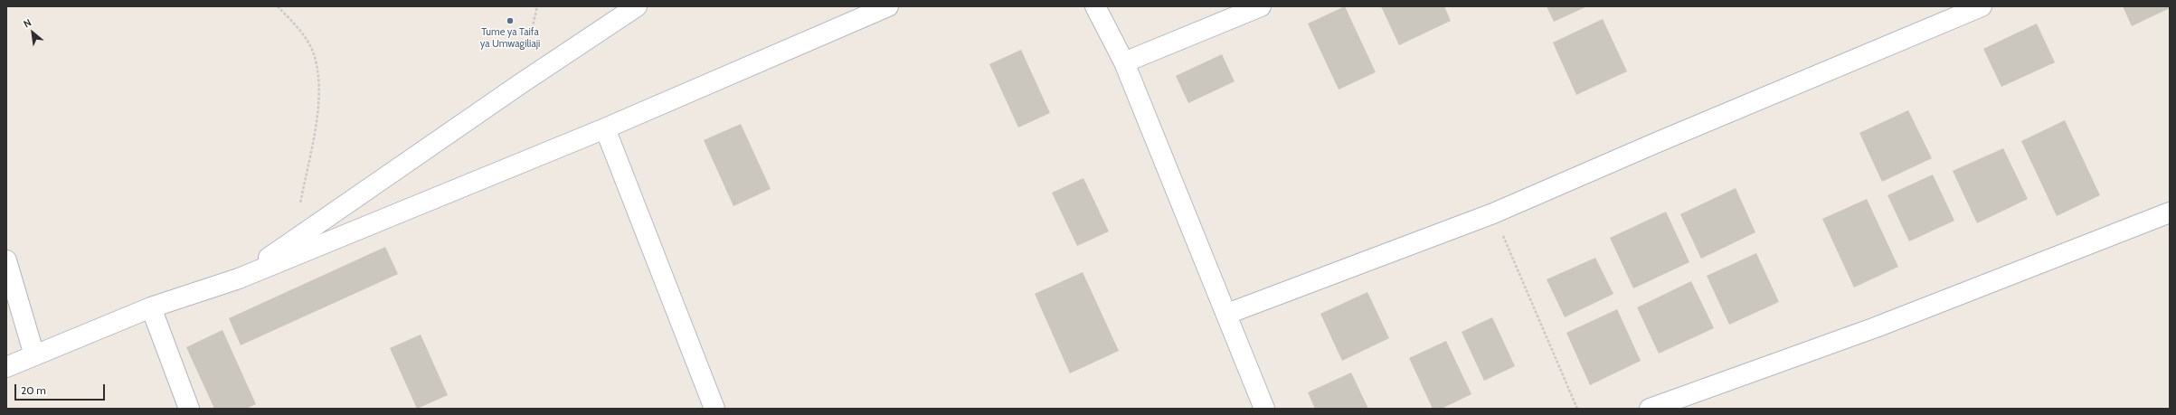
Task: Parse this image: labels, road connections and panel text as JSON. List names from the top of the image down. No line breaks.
{"places":["Tume ya Taifa ya Umwagiliaji"],"scale_bar":"20 m","north":"top left"}
